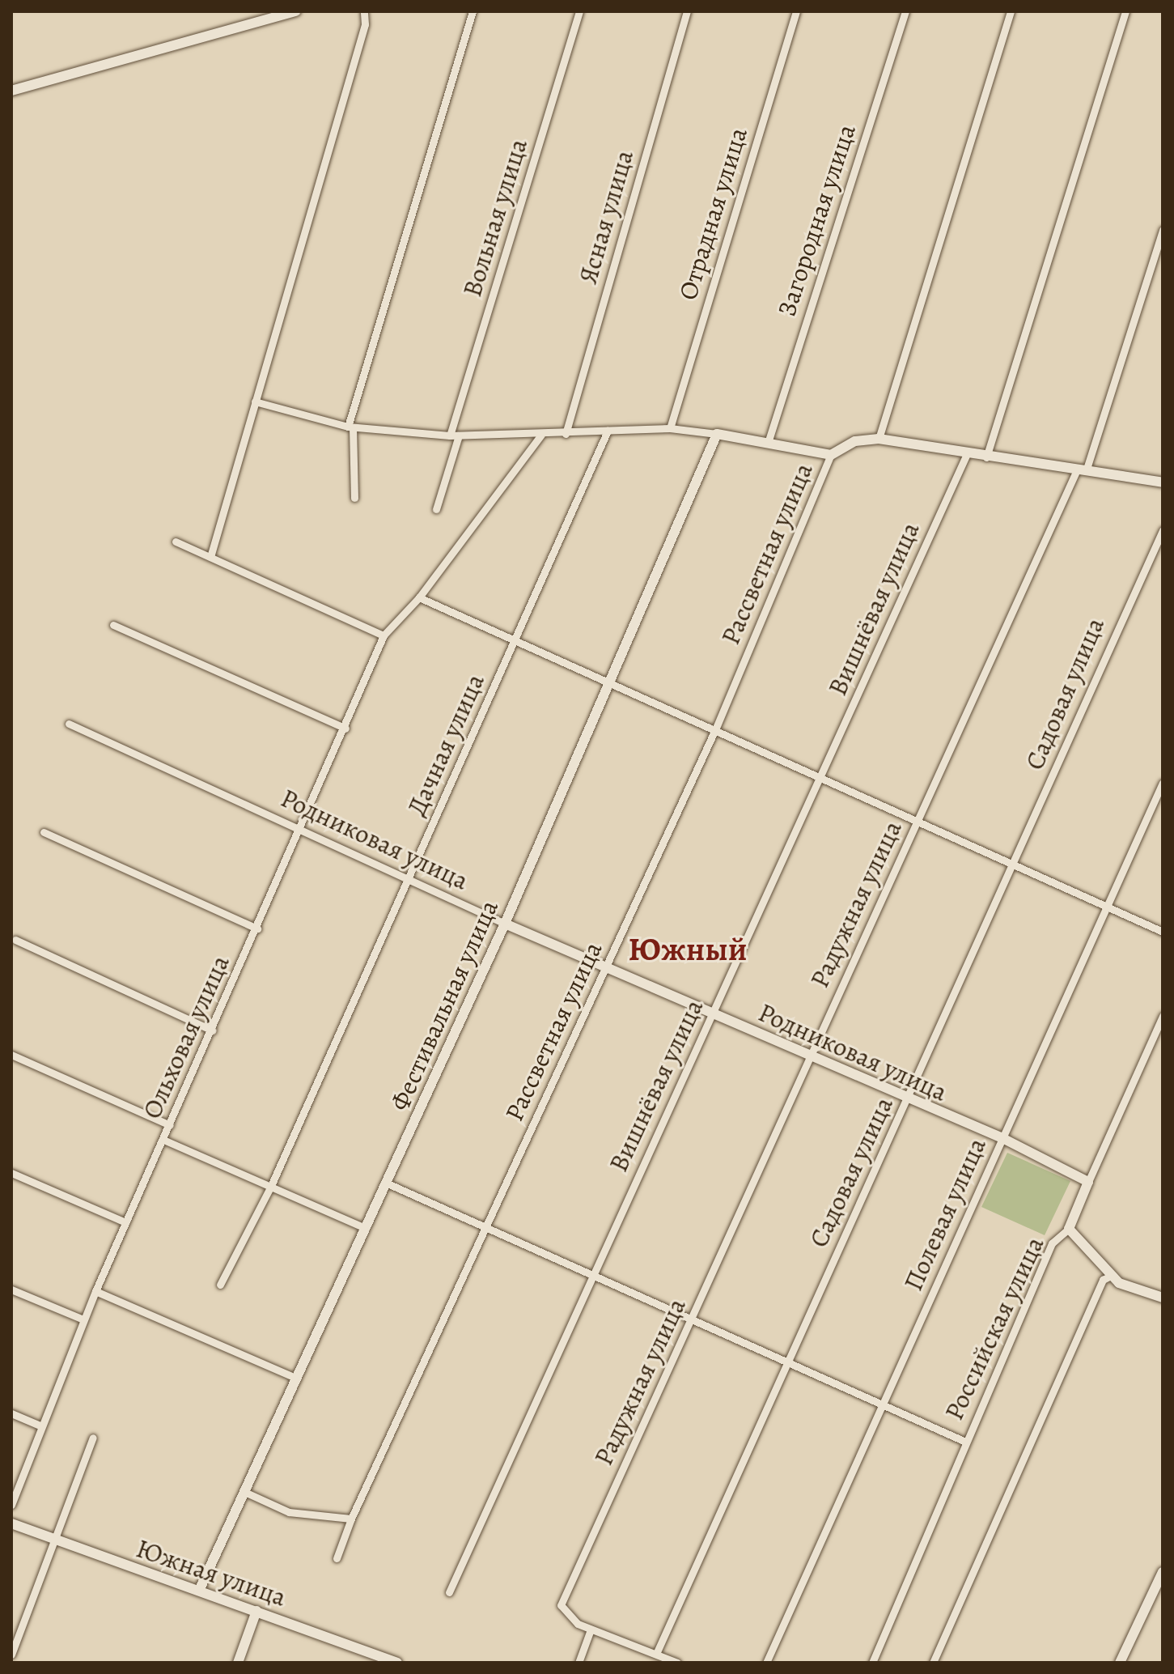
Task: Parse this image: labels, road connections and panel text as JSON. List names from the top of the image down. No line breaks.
{"streets":{"street":["Отрадная улица","Ясная улица","Вольная улица","Загородная улица","Рассветная улица","Вишнёвая улица","Садовая улица","Дачная улица","Родниковая улица","Радужная улица","Фестивальная улица","Ольховая улица","Полевая улица","Российская улица","Южная улица"]},"crossings":[["Рассветная улица","Родниковая улица"],["Вишнёвая улица","Родниковая улица"],["Садовая улица","Родниковая улица"],["Дачная улица","Родниковая улица"],["Родниковая улица","Радужная улица"],["Родниковая улица","Фестивальная улица"],["Родниковая улица","Ольховая улица"],["Родниковая улица","Полевая улица"],["Родниковая улица","Российская улица"],["Фестивальная улица","Южная улица"]],"districts":["Южный"]}
